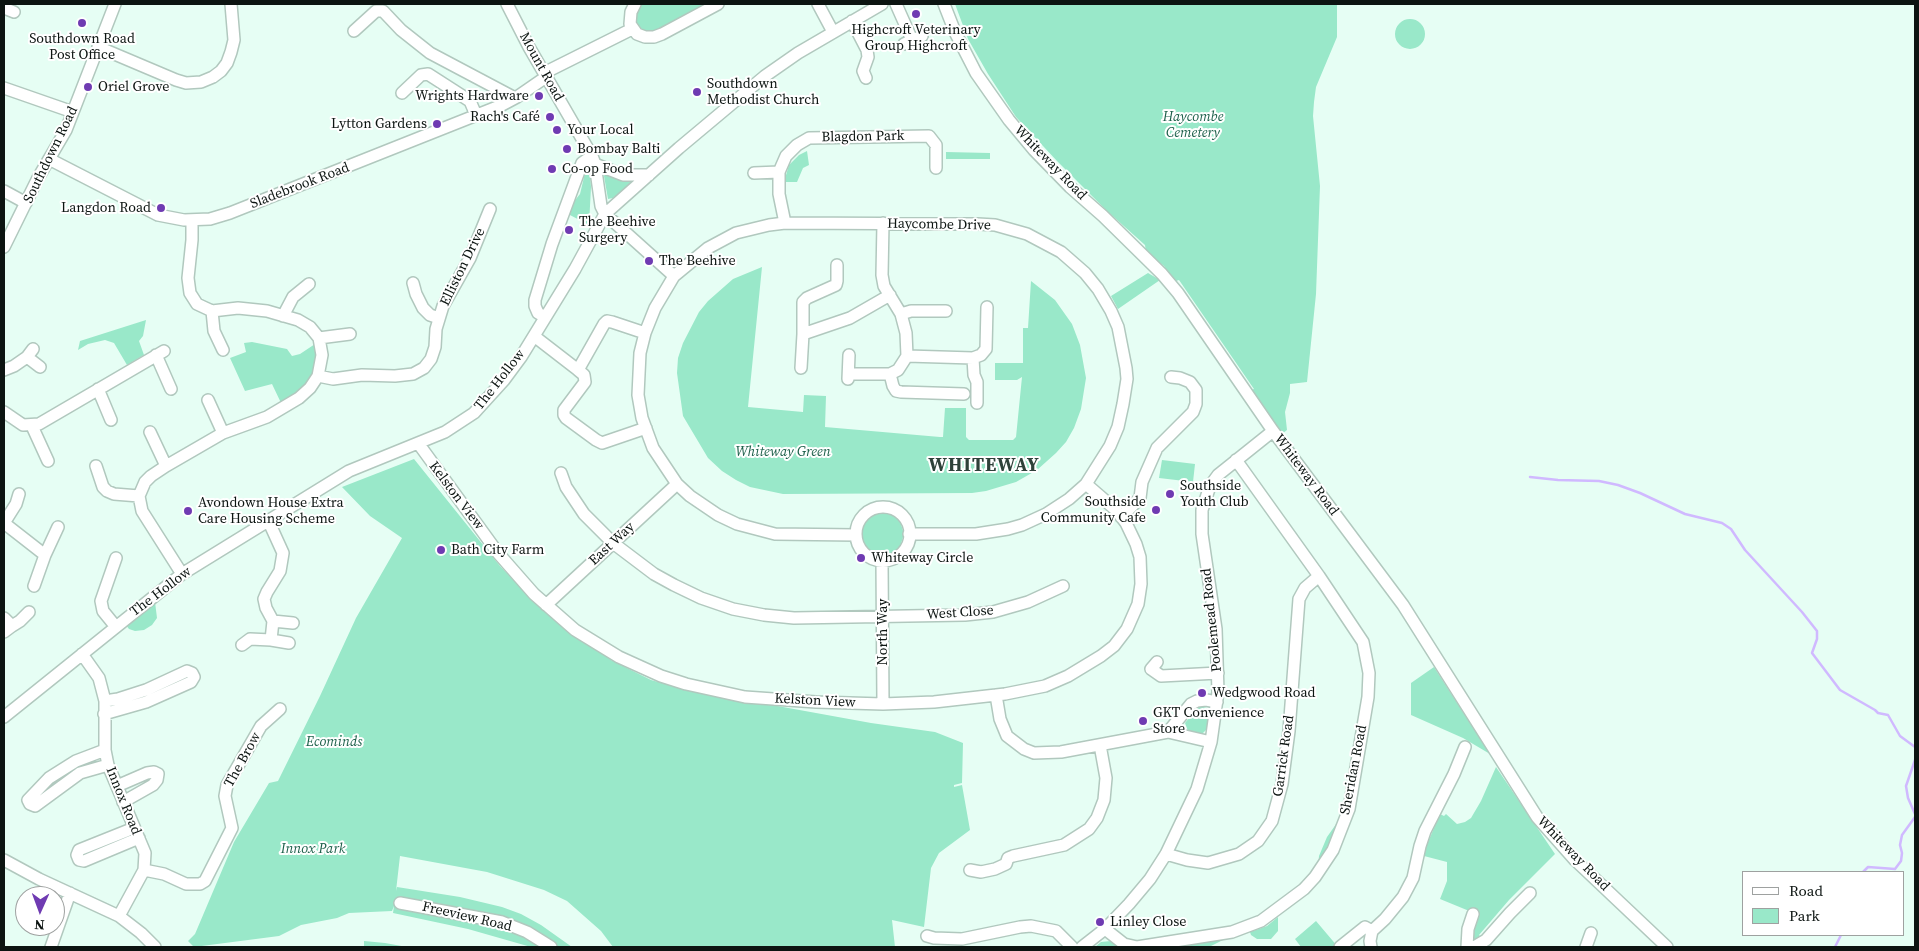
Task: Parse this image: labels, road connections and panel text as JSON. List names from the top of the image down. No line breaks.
{"streets":{"street":["Mount Road","Blagdon Park","Southdown Road","Whiteway Road","Sladebrook Road","Haycombe Drive","Elliston Drive","The Hollow","Kelston View","East Way","West Close","Poolemead Road","North Way","Garrick Road","The Brow","Sheridan Road","Innox Road","Freeview Road"]},"crossings":[["Mount Road","Sladebrook Road"],["Mount Road","The Hollow"],["Southdown Road","Sladebrook Road"],["Whiteway Road","Poolemead Road"],["Haycombe Drive","Kelston View"],["Haycombe Drive","East Way"],["Haycombe Drive","North Way"],["The Hollow","Kelston View"],["The Hollow","Innox Road"],["Kelston View","East Way"],["Kelston View","North Way"],["East Way","West Close"],["West Close","North Way"],["Poolemead Road","Garrick Road"],["Poolemead Road","Sheridan Road"],["Garrick Road","Sheridan Road"],["The Brow","Innox Road"]],"districts":["WHITEWAY"],"parks":["Haycombe Cemetery","Whiteway Green","Ecominds","Innox Park"],"places":["Highcroft Veterinary Group Highcroft","Southdown Road Post Office","Oriel Grove","Southdown Methodist Church","Wrights Hardware","Rach's Café","Lytton Gardens","Your Local","Bombay Balti","Co-op Food","Langdon Road","The Beehive Surgery","The Beehive","Southside Youth Club","Southside Community Cafe","Avondown House Extra Care Housing Scheme","Bath City Farm","Whiteway Circle","Wedgwood Road","GKT Convenience Store","Linley Close"],"legend":["Road","Park"],"north":"bottom"}
